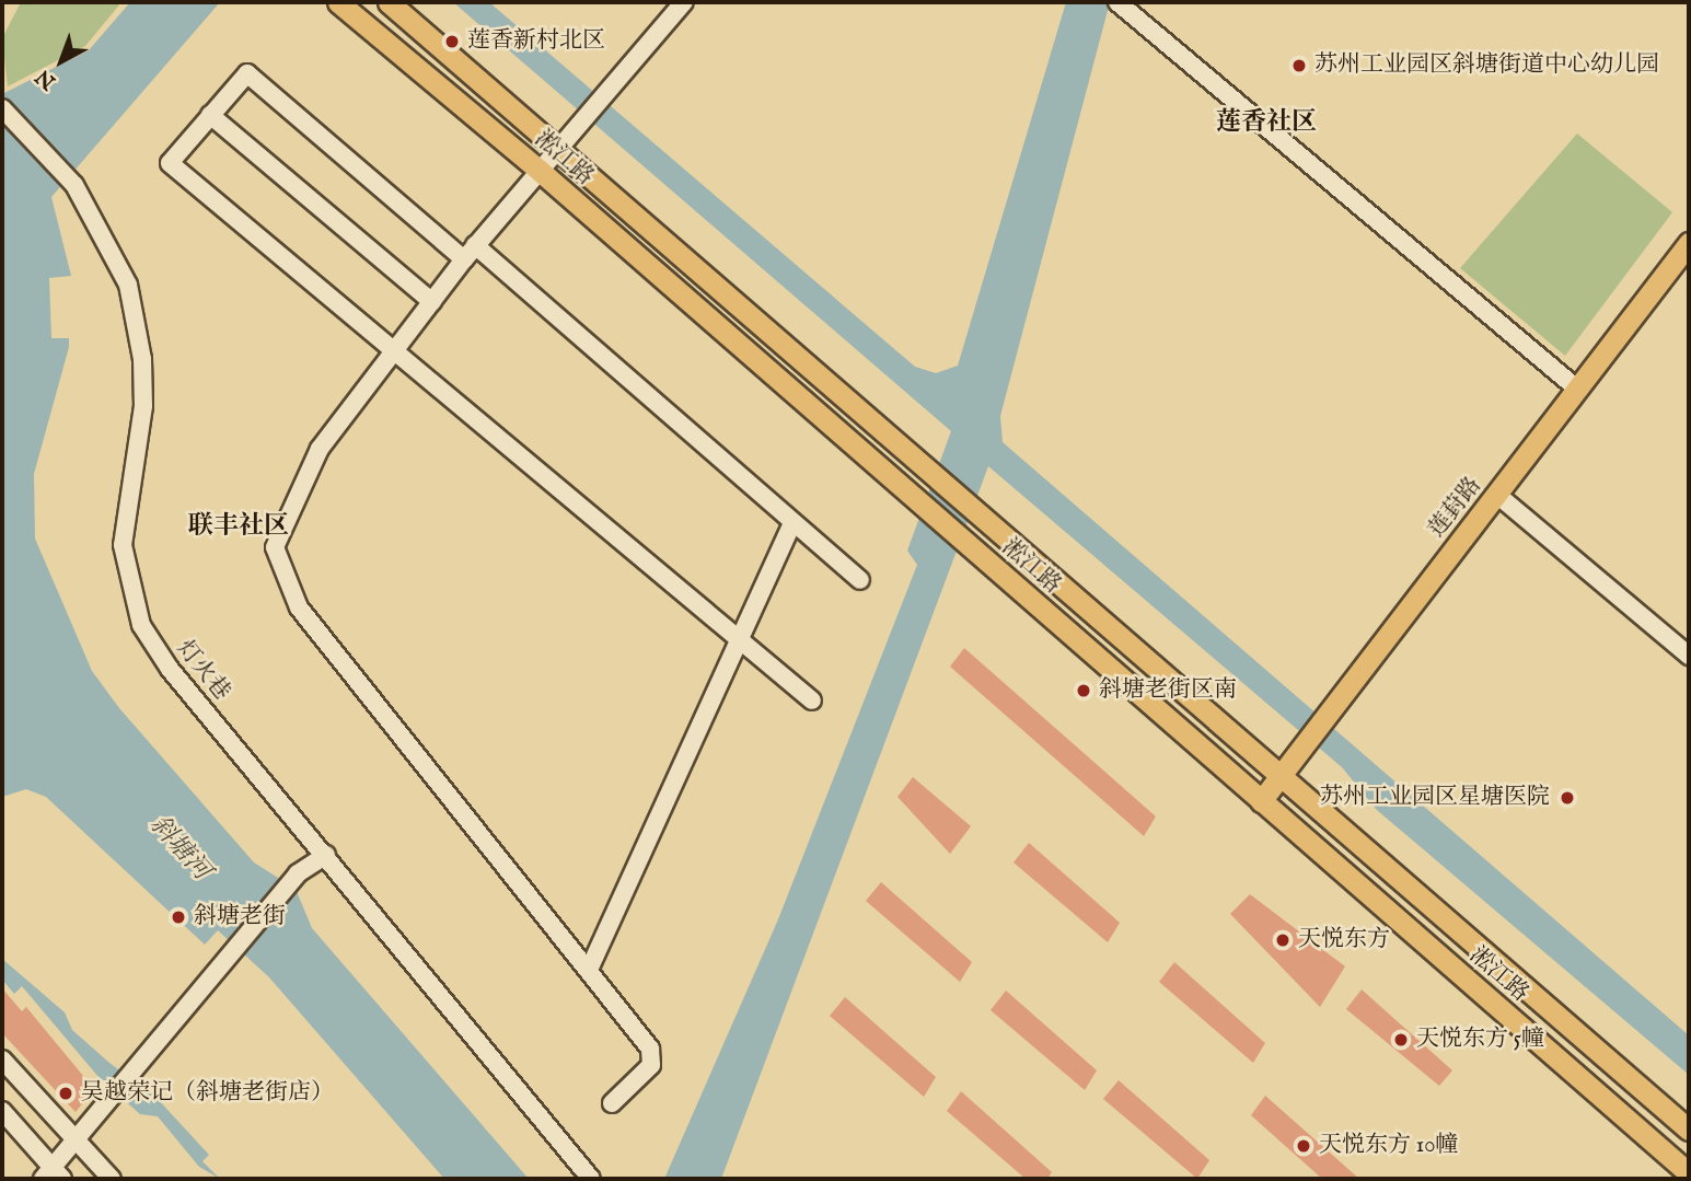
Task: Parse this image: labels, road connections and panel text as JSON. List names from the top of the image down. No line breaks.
{"streets":{"main road":["淞江路","莲葑路"],"street":["灯火巷"]},"crossings":[["淞江路","莲葑路"]],"districts":["莲香社区","联丰社区"],"water":["斜塘河"],"places":["莲香新村北区","苏州工业园区斜塘街道中心幼儿园","斜塘老街区南","苏州工业园区星塘医院","斜塘老街","天悦东方","天悦东方 5幢","吴越荣记（斜塘老街店）","天悦东方 10幢"],"north":"bottom left"}
